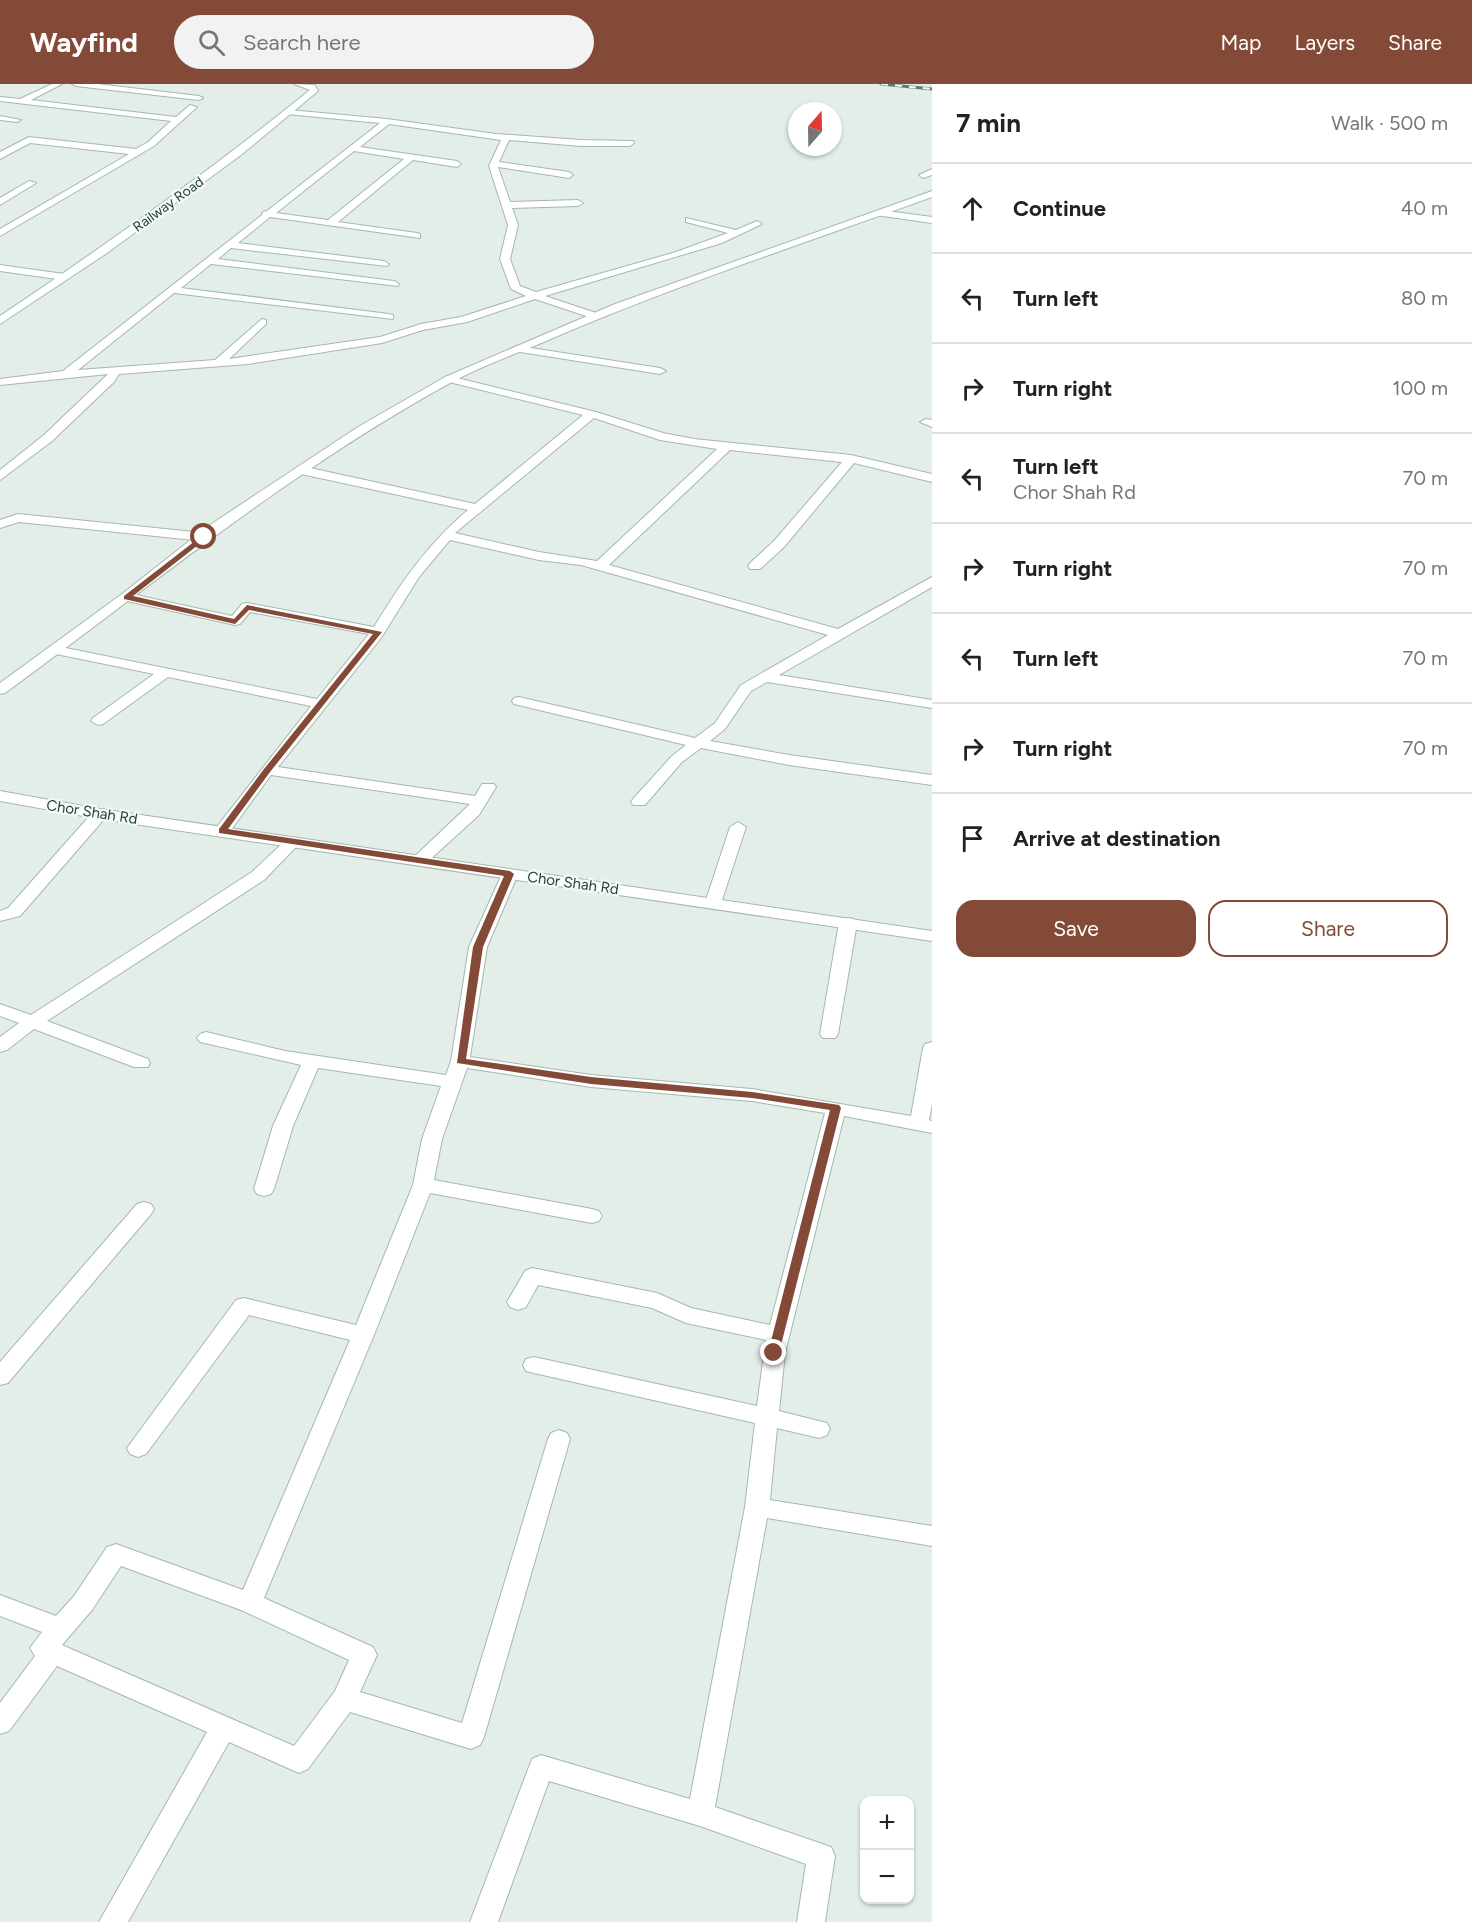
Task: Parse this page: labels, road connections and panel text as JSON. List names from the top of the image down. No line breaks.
{"streets":{"street":["Railway Road","Chor Shah Rd"]},"north":"top","page":{"header":"Wayfind","search":"Search here","nav":["Map","Layers","Share"],"heading":["7 min","Walk · 500 m"],"list":[["Continue","40 m"],["Turn left","80 m"],["Turn right","100 m"],["Turn left","Chor Shah Rd","70 m"],["Turn right","70 m"],["Turn left","70 m"],["Turn right","70 m"],"Arrive at destination"],"buttons":["Save","Share"],"map_buttons":["+","−"]}}
